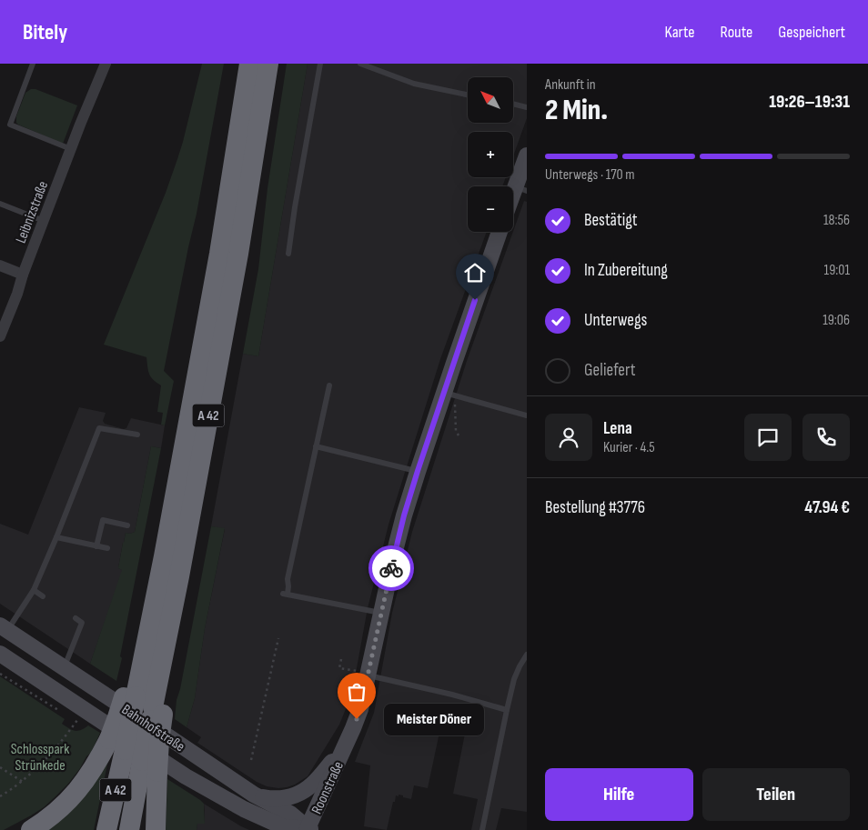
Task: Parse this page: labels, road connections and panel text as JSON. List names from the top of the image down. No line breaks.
{"streets":{"highway":["A 42"],"street":["Leibnizstraße","Bahnhofstraße","Roonstraße"]},"crossings":[["Bahnhofstraße","Roonstraße"]],"parks":["Schlosspark Strünkede"],"places":["Meister Döner"],"north":"top left","page":{"header":"Bitely","nav":["Karte","Route","Gespeichert"],"heading":["2 Min.","Ankunft in","19:26–19:31"],"panel":["Lena","Kurier · 4.5","Bestellung #3776","47.94 €"],"map_buttons":["+","−"],"bar":"Unterwegs · 170 m","list":[["Bestätigt","18:56"],["In Zubereitung","19:01"],["Unterwegs","19:06"],"Geliefert"],"bubble":"Meister Döner","buttons":["Hilfe","Teilen"]}}
